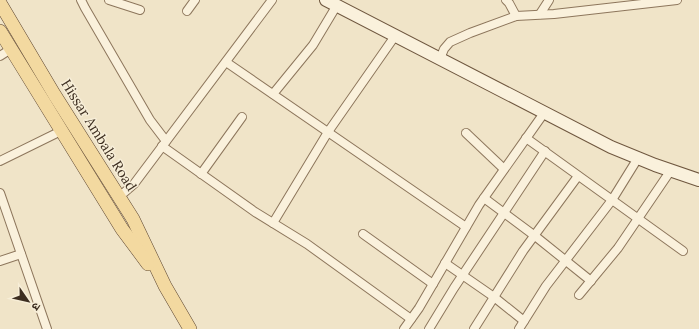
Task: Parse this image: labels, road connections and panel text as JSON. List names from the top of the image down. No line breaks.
{"streets":{"main road":["Hissar Ambala Road"]},"north":"bottom right"}
